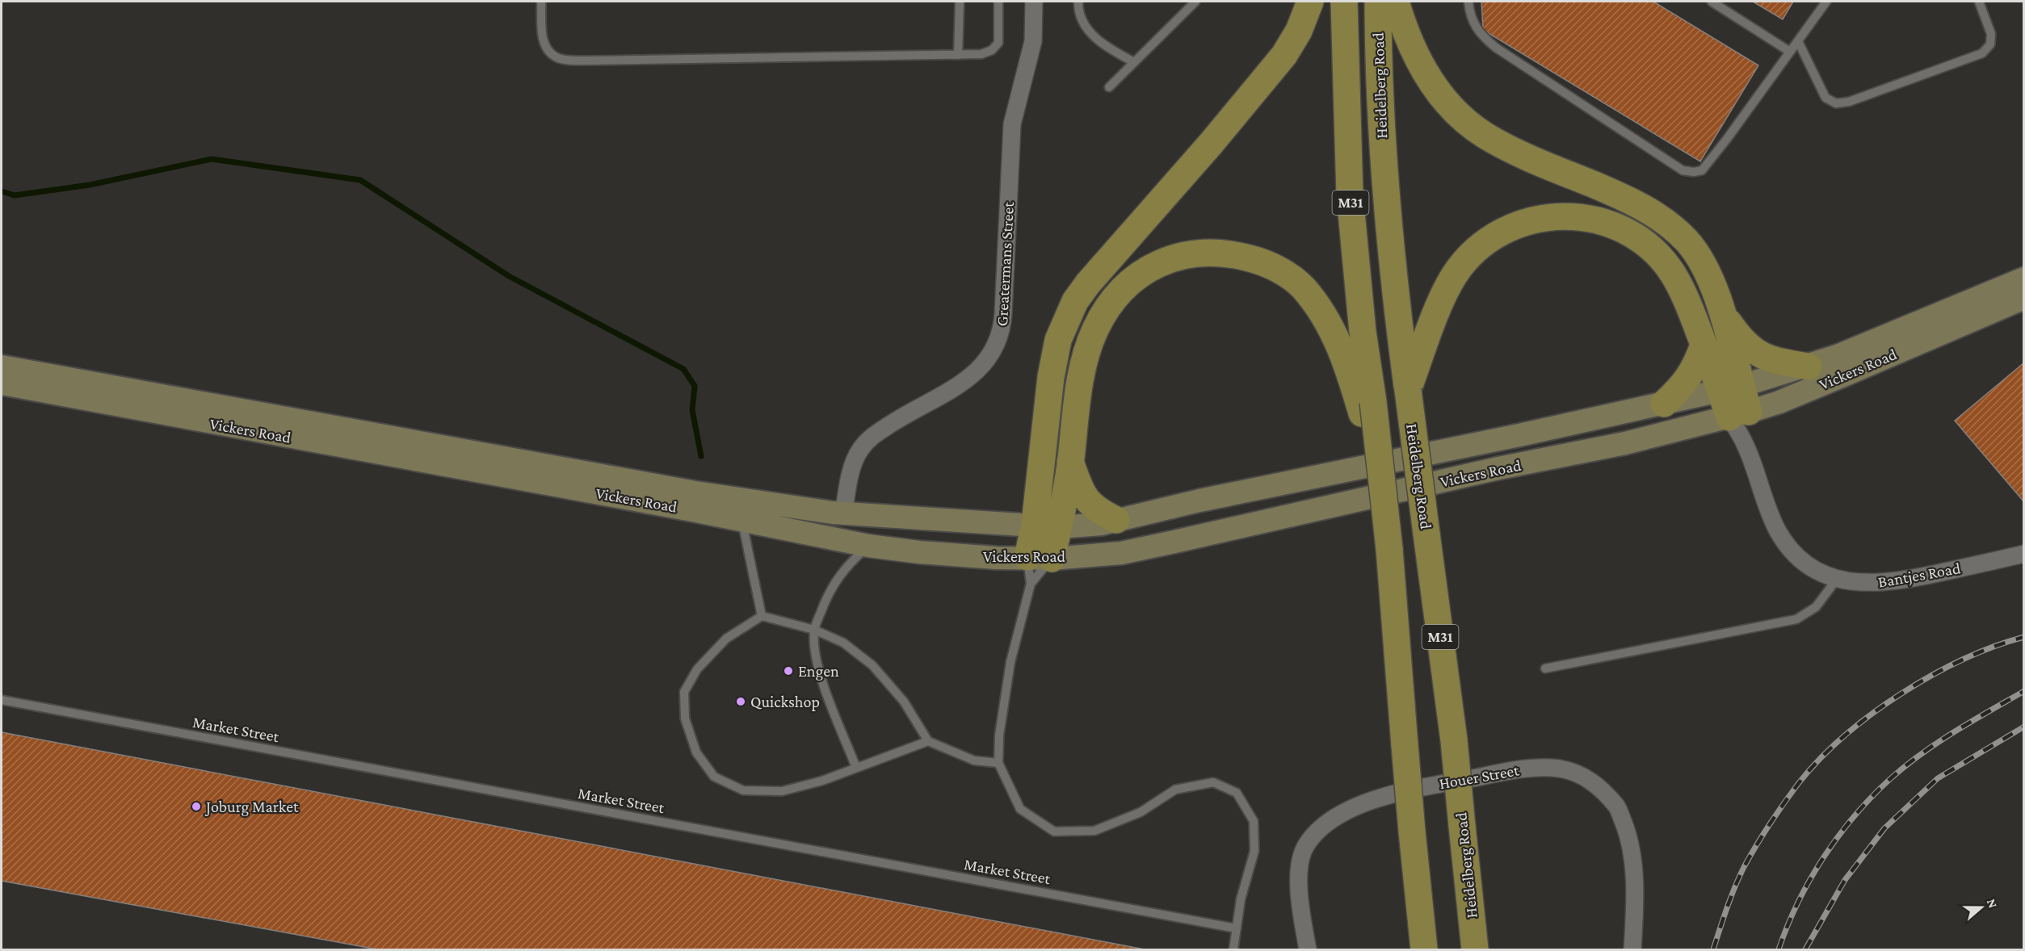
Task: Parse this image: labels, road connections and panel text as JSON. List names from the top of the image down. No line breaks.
{"streets":{"main road":["Heidelberg Road","M31","Vickers Road"],"street":["Greatermans Street","Bantjes Road","Houer Street"],"lane":["Market Street"]},"crossings":[["Greatermans Street","Vickers Road"],["Vickers Road","Bantjes Road"]],"places":["Engen","Quickshop","Joburg Market"],"north":"right"}
